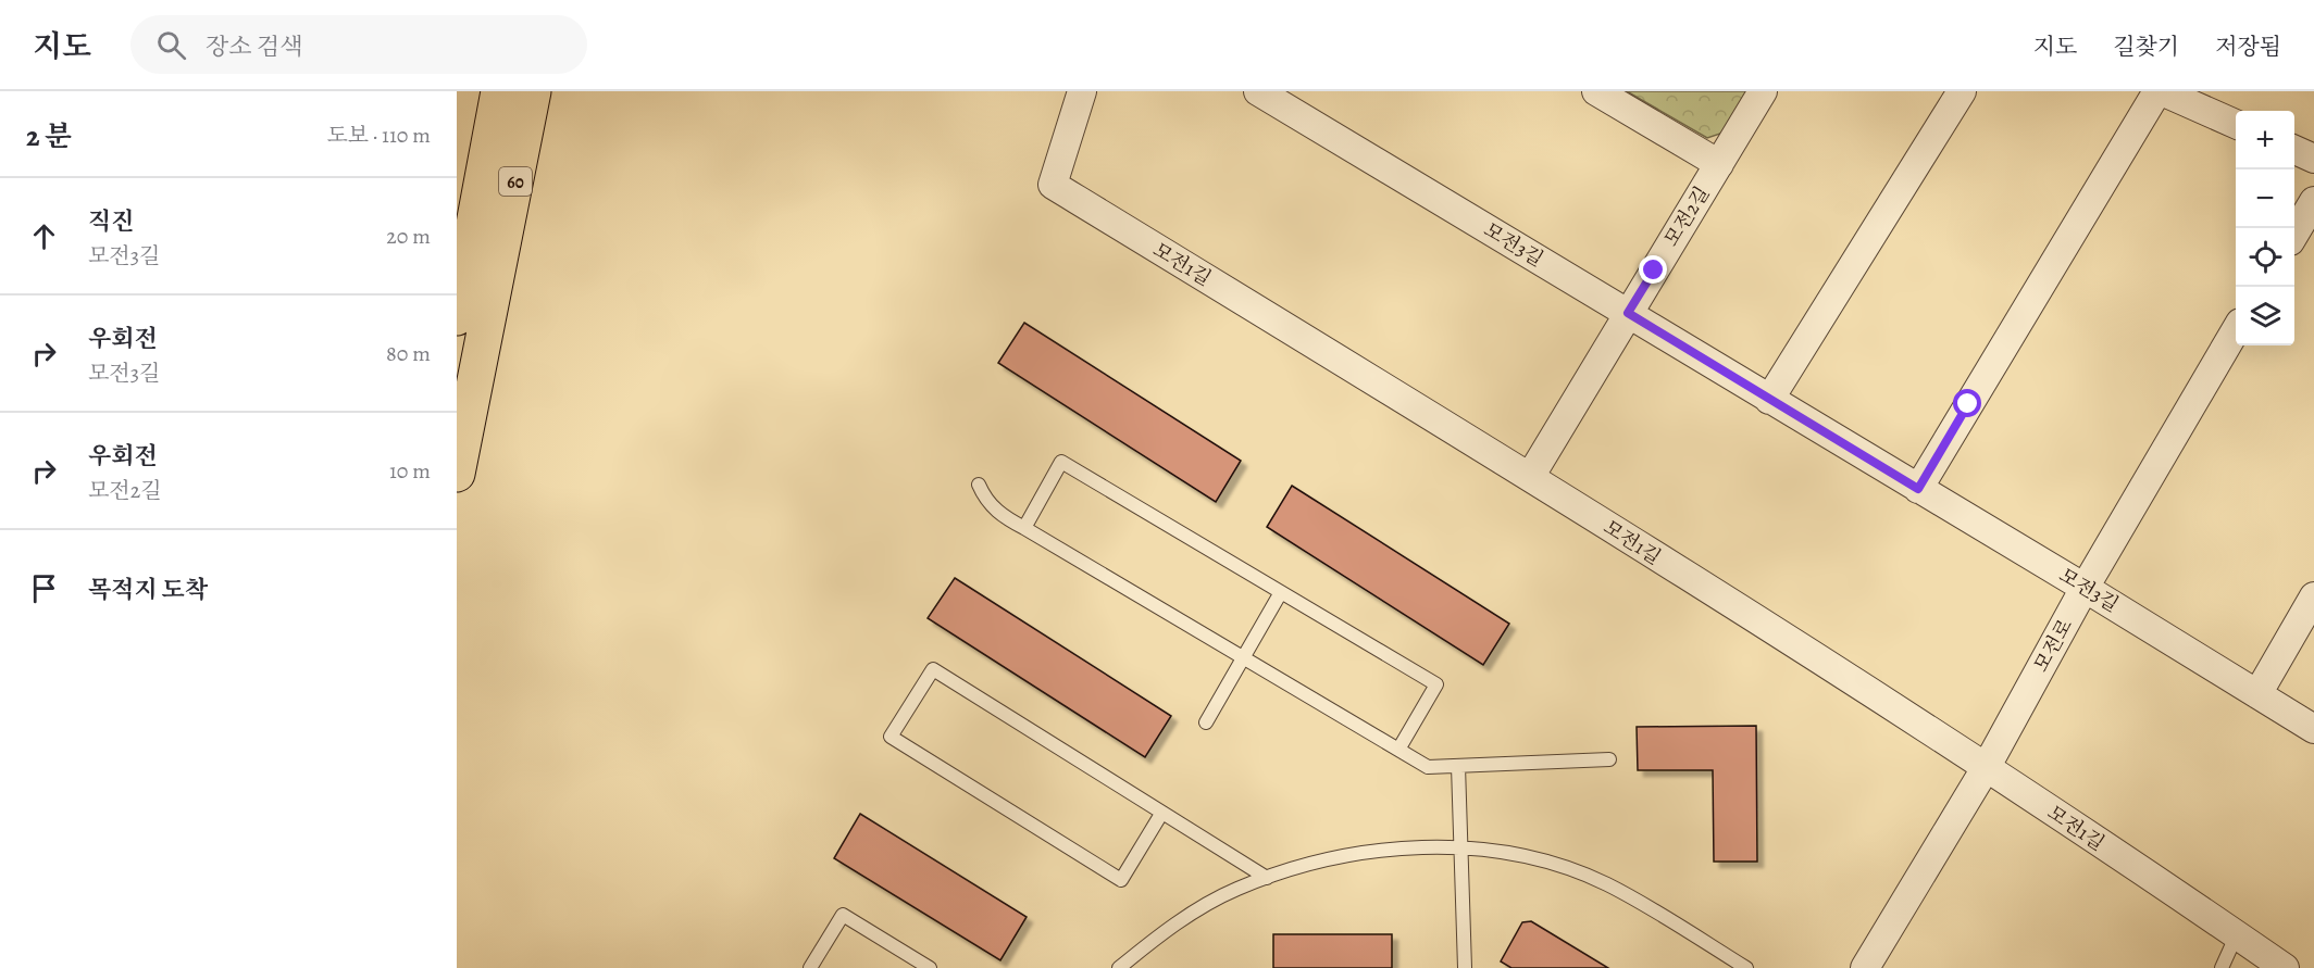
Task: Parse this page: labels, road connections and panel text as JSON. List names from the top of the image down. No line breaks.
{"streets":{"highway":["60"],"street":["모전2길","모전3길","모전1길","모전로"]},"crossings":[["모전2길","모전3길"],["모전2길","모전1길"],["모전3길","모전로"],["모전1길","모전로"]],"page":{"header":"지도","search":"장소 검색","nav":["지도","길찾기","저장됨"],"heading":["2 분","도보 · 110 m"],"map_buttons":["+","−"],"list":[["직진","모전3길","20 m"],["우회전","모전3길","80 m"],["우회전","모전2길","10 m"],"목적지 도착"]}}
